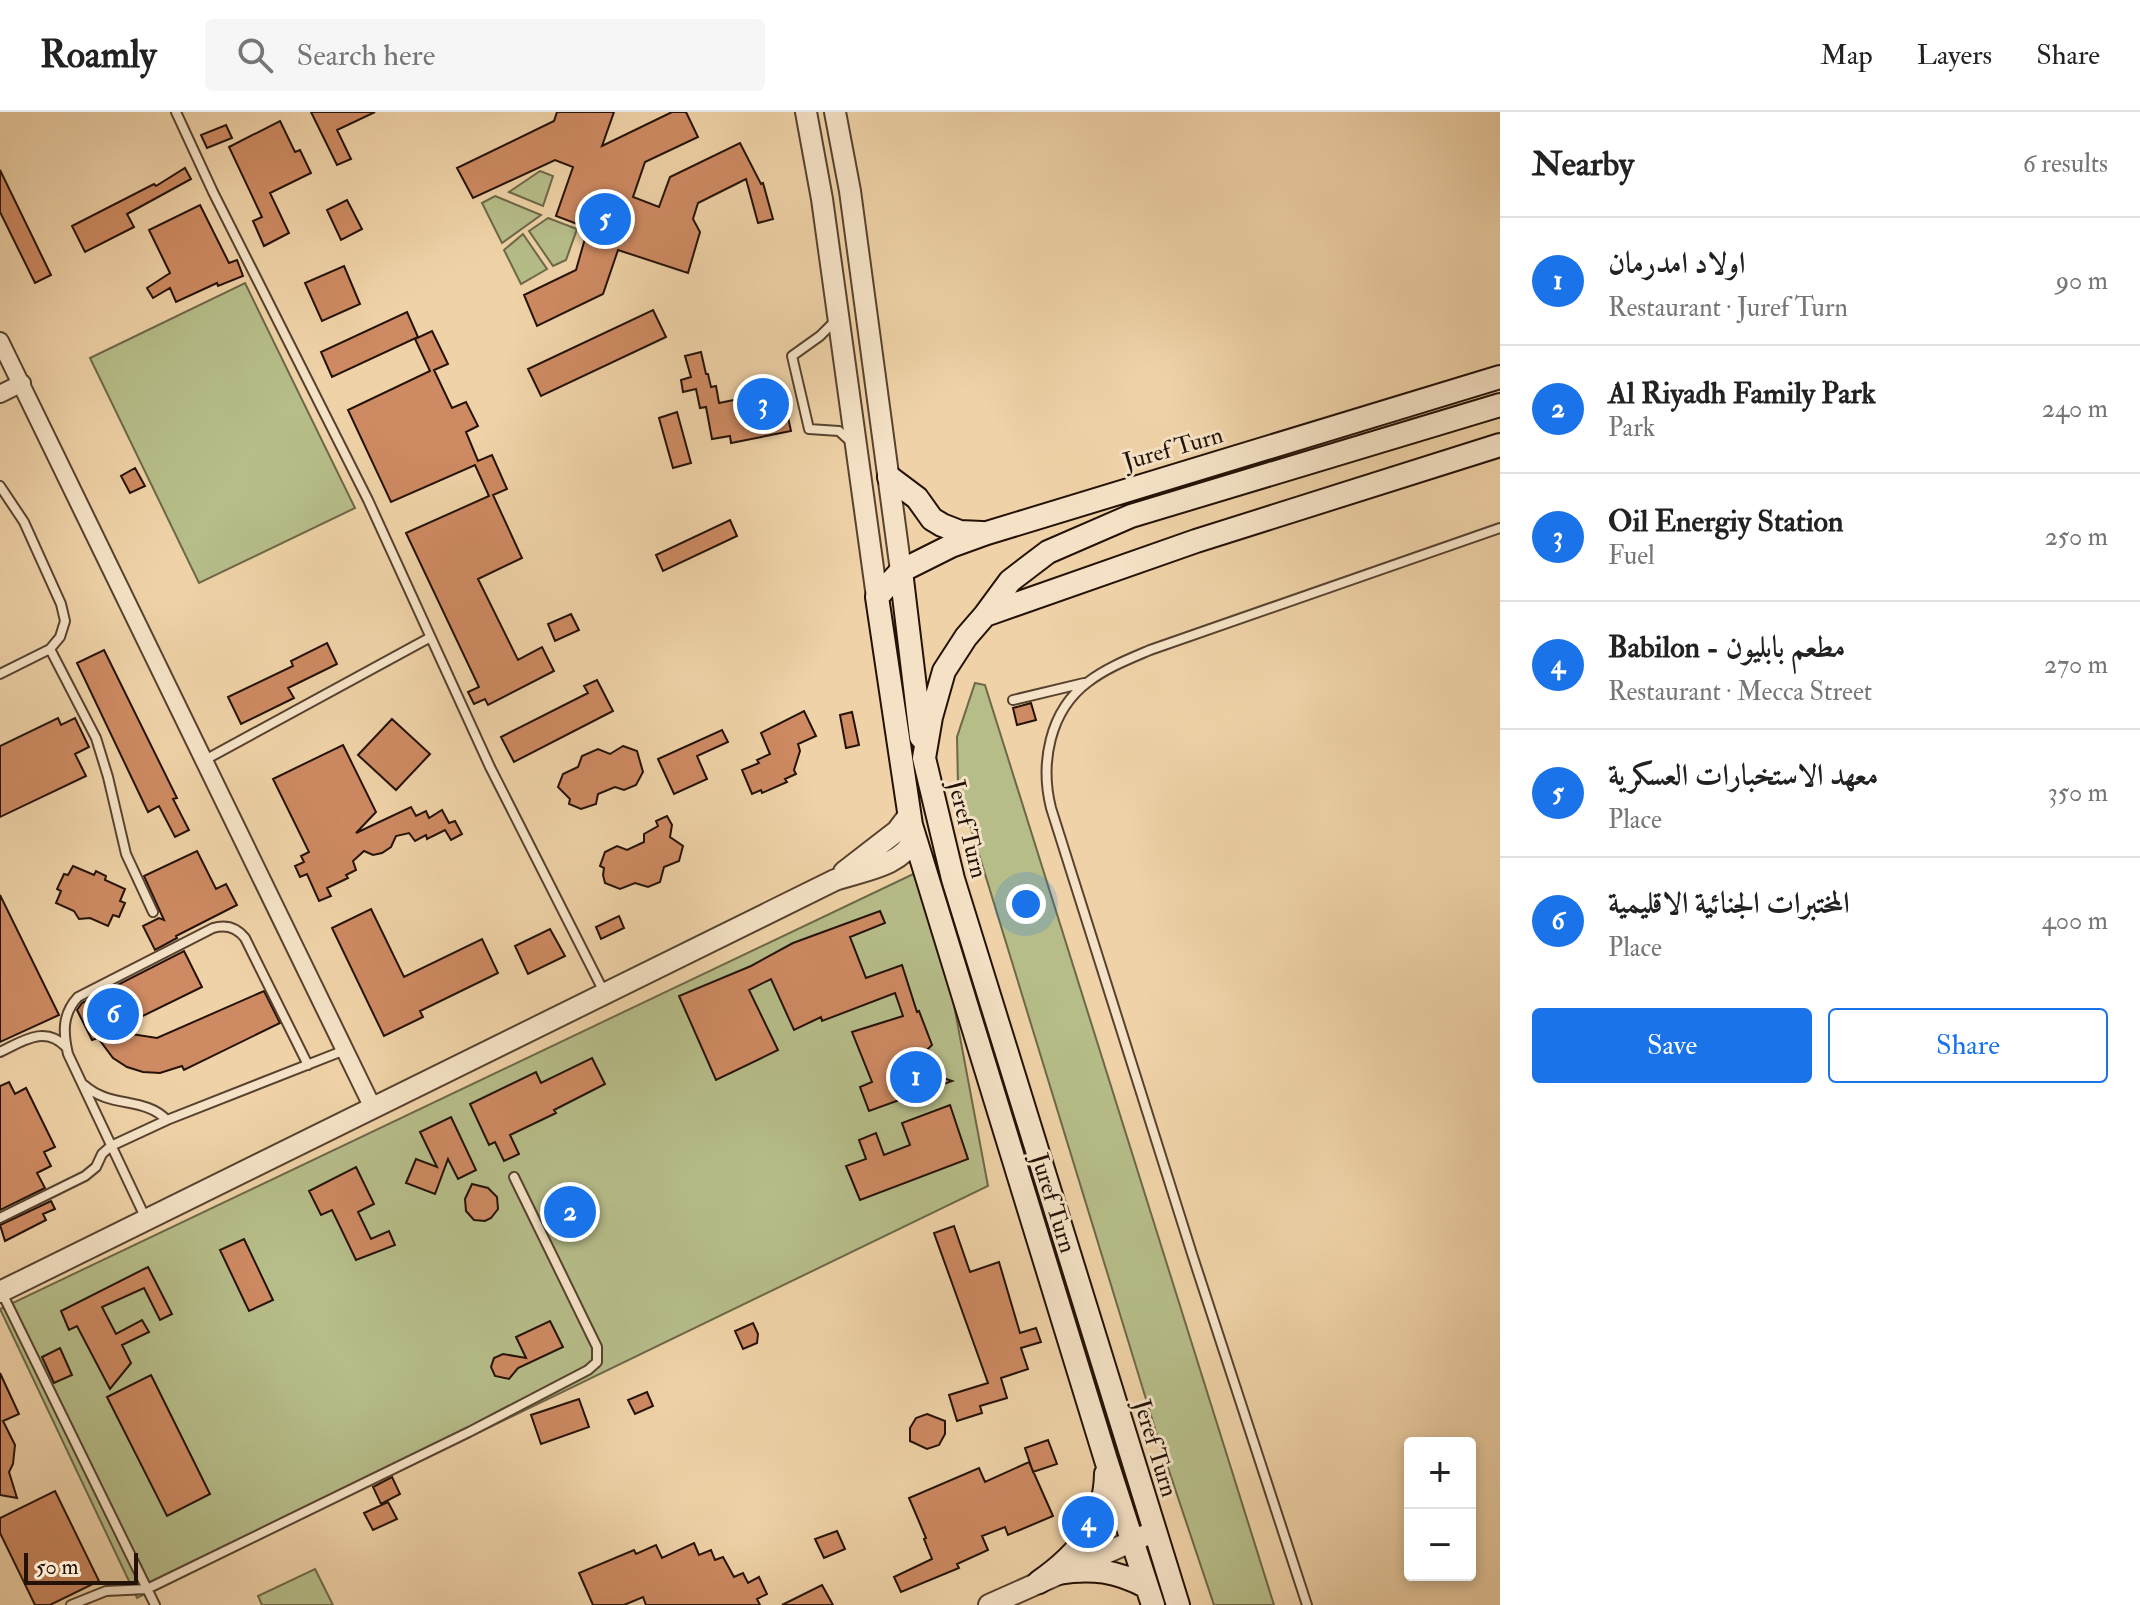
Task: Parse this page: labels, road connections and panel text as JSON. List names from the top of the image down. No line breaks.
{"streets":{"main road":["Juref Turn","Jeref Turn"]},"scale_bar":"50 m","page":{"header":"Roamly","search":"Search here","nav":["Map","Layers","Share"],"heading":["Nearby","6 results"],"pins":["5","3","6","1","2","4"],"list":[{"mark":"1","name":"اولاد امدرمان","note":"Restaurant · Juref Turn","value":"90 m"},{"mark":"2","name":"Al Riyadh Family Park","note":"Park","value":"240 m"},{"mark":"3","name":"Oil Energiy Station","note":"Fuel","value":"250 m"},{"mark":"4","name":"Babilon - مطعم بابليون","note":"Restaurant · Mecca Street","value":"270 m"},{"mark":"5","name":"معهد الاستخبارات العسكرية","note":"Place","value":"350 m"},{"mark":"6","name":"المختبرات الجنائية الاقليمية","note":"Place","value":"400 m"}],"buttons":["Save","Share"],"map_buttons":["+","−"],"scale":"50 m"}}
